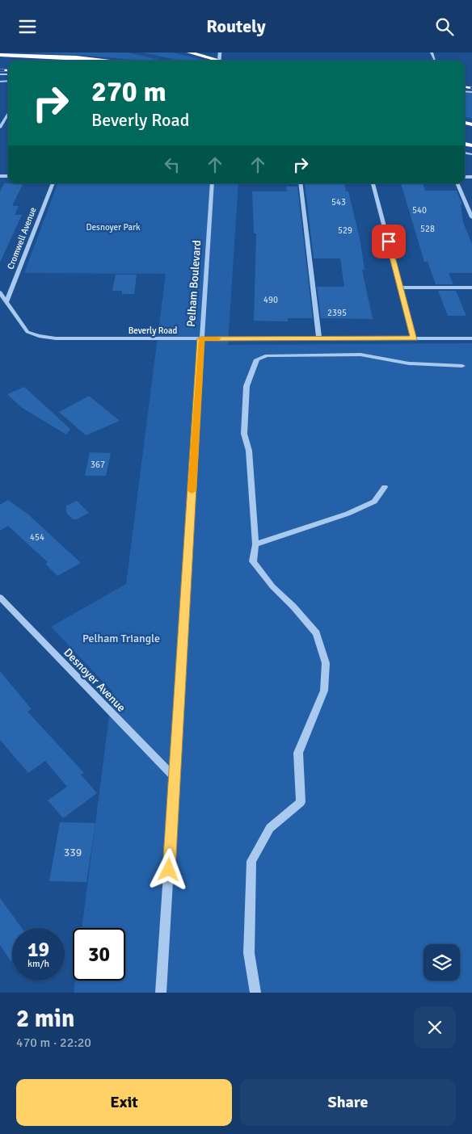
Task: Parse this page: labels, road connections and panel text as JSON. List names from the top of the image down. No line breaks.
{"streets":{"street":["Cromwell Avenue","Pelham Boulevard","Beverly Road","Desnoyer Avenue"]},"crossings":[["Cromwell Avenue","Beverly Road"],["Pelham Boulevard","Beverly Road"],["Pelham Boulevard","Desnoyer Avenue"]],"parks":["Desnoyer Park","Pelham Triangle"],"house_numbers":["543","540","528","529","490","2395","367","454","339"],"page":{"header":"Routely","turn":["270 m","Beverly Road"],"speed":"19 km/h","limit":"30","heading":["2 min","470 m · 22:20"],"buttons":["Exit","Share"]}}
